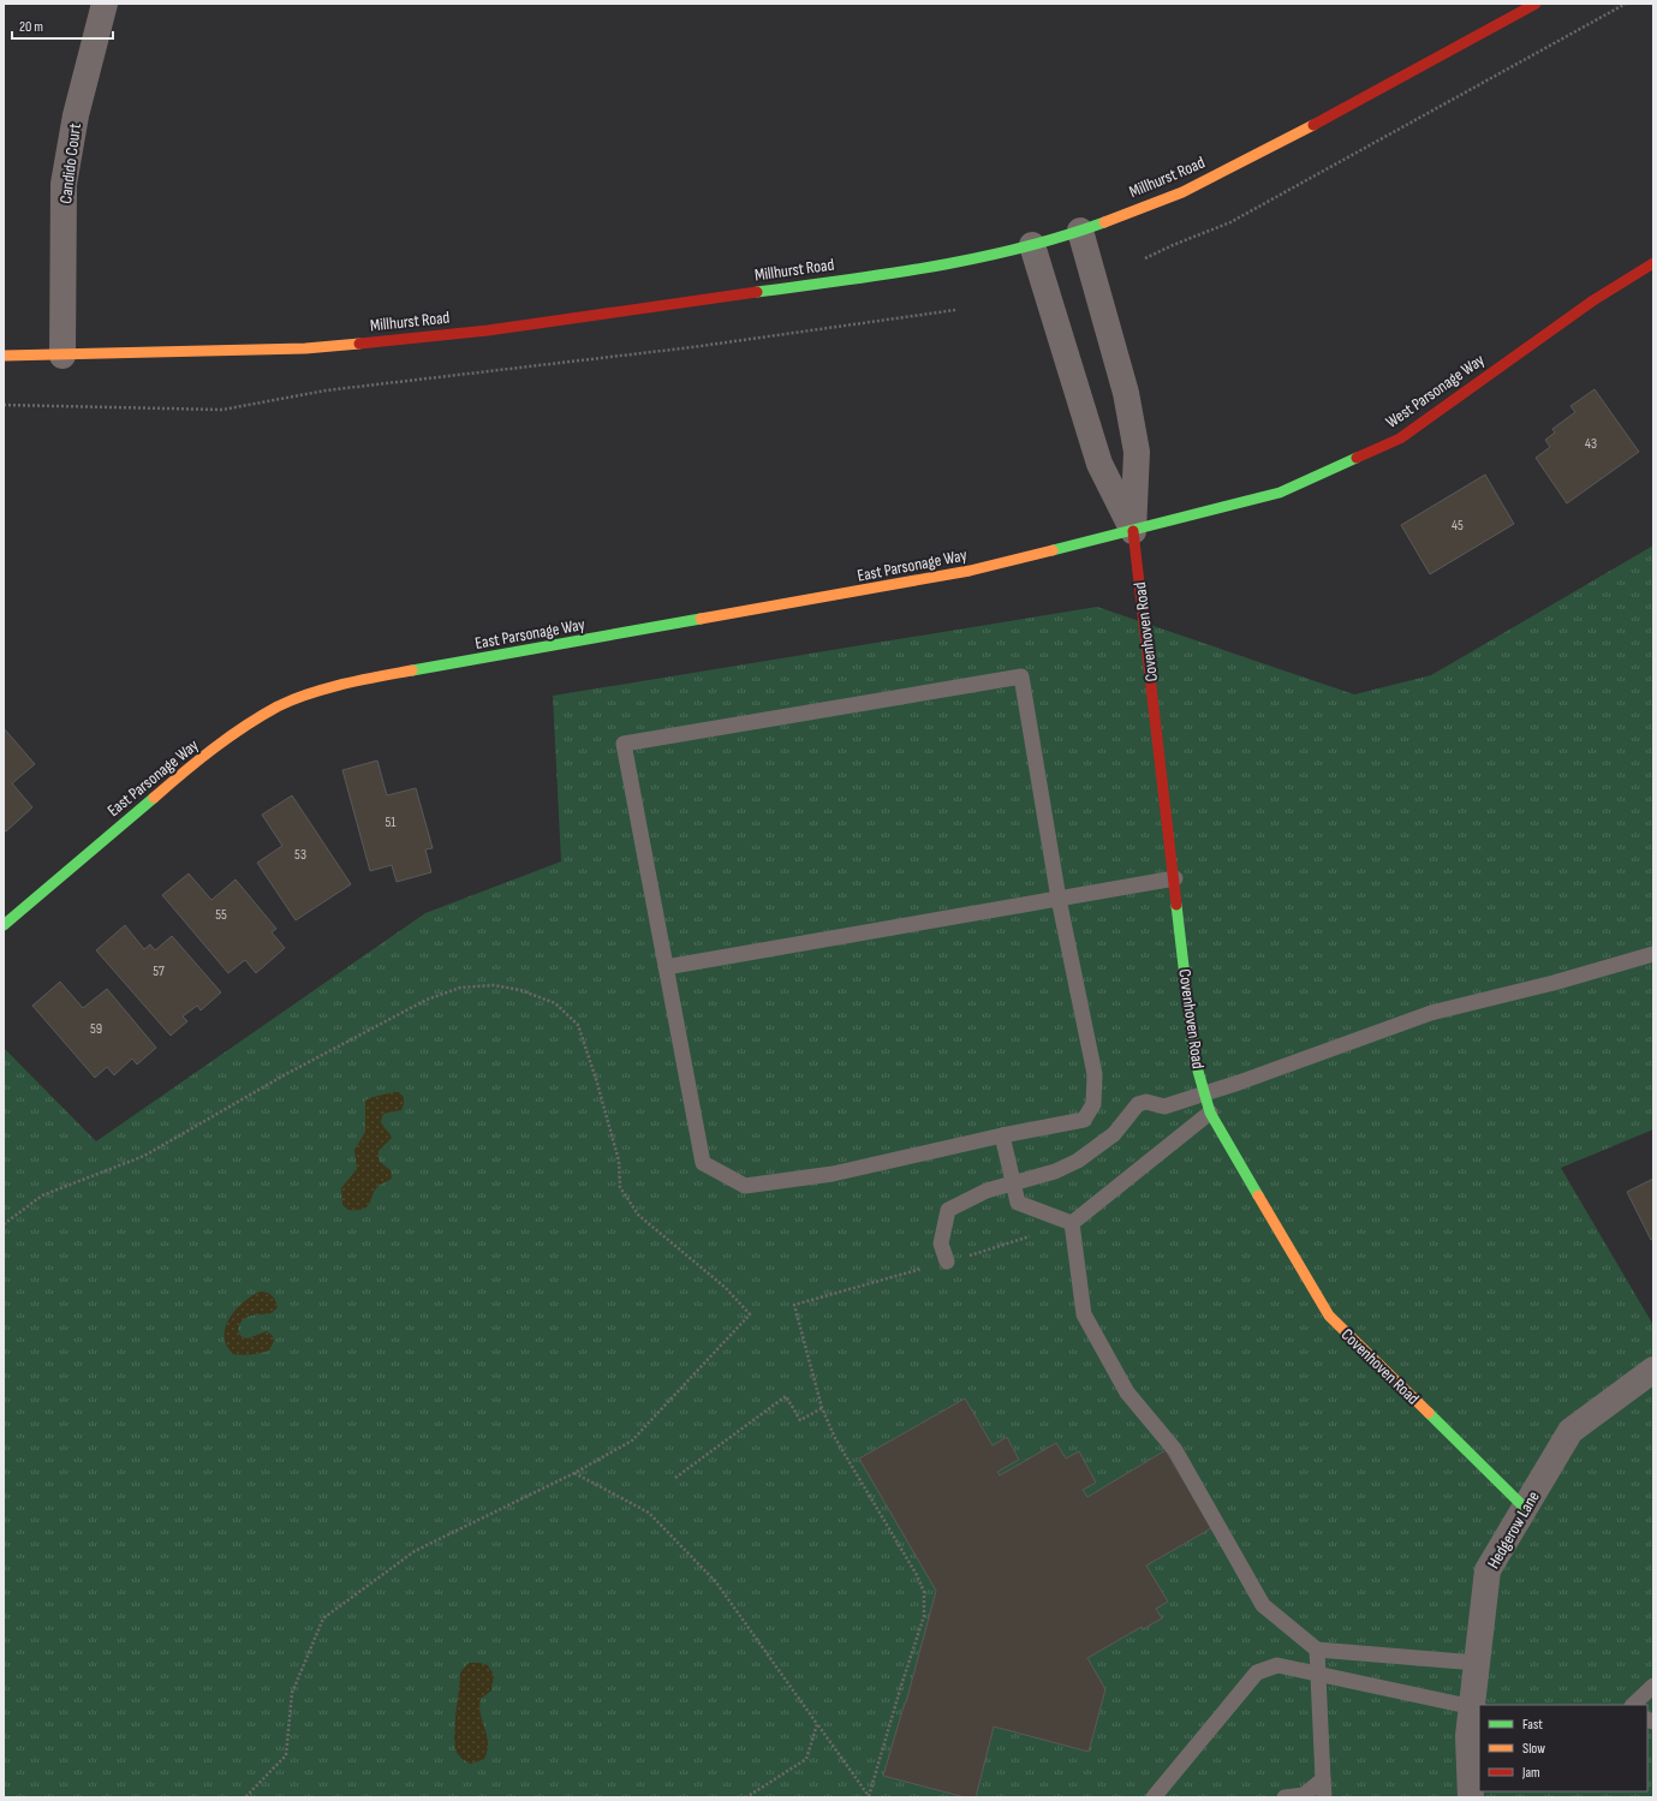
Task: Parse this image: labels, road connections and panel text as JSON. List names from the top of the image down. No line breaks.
{"streets":{"street":["Candido Court","Millhurst Road","West Parsonage Way","East Parsonage Way","Covenhoven Road","Hedgerow Lane"]},"crossings":[["Candido Court","Millhurst Road"],["Millhurst Road","Covenhoven Road"],["West Parsonage Way","East Parsonage Way"],["West Parsonage Way","Covenhoven Road"],["East Parsonage Way","Covenhoven Road"],["Covenhoven Road","Hedgerow Lane"]],"house_numbers":["43","45","51","53","55","57","59"],"legend":["Fast","Slow","Jam"],"scale_bar":"20 m"}
